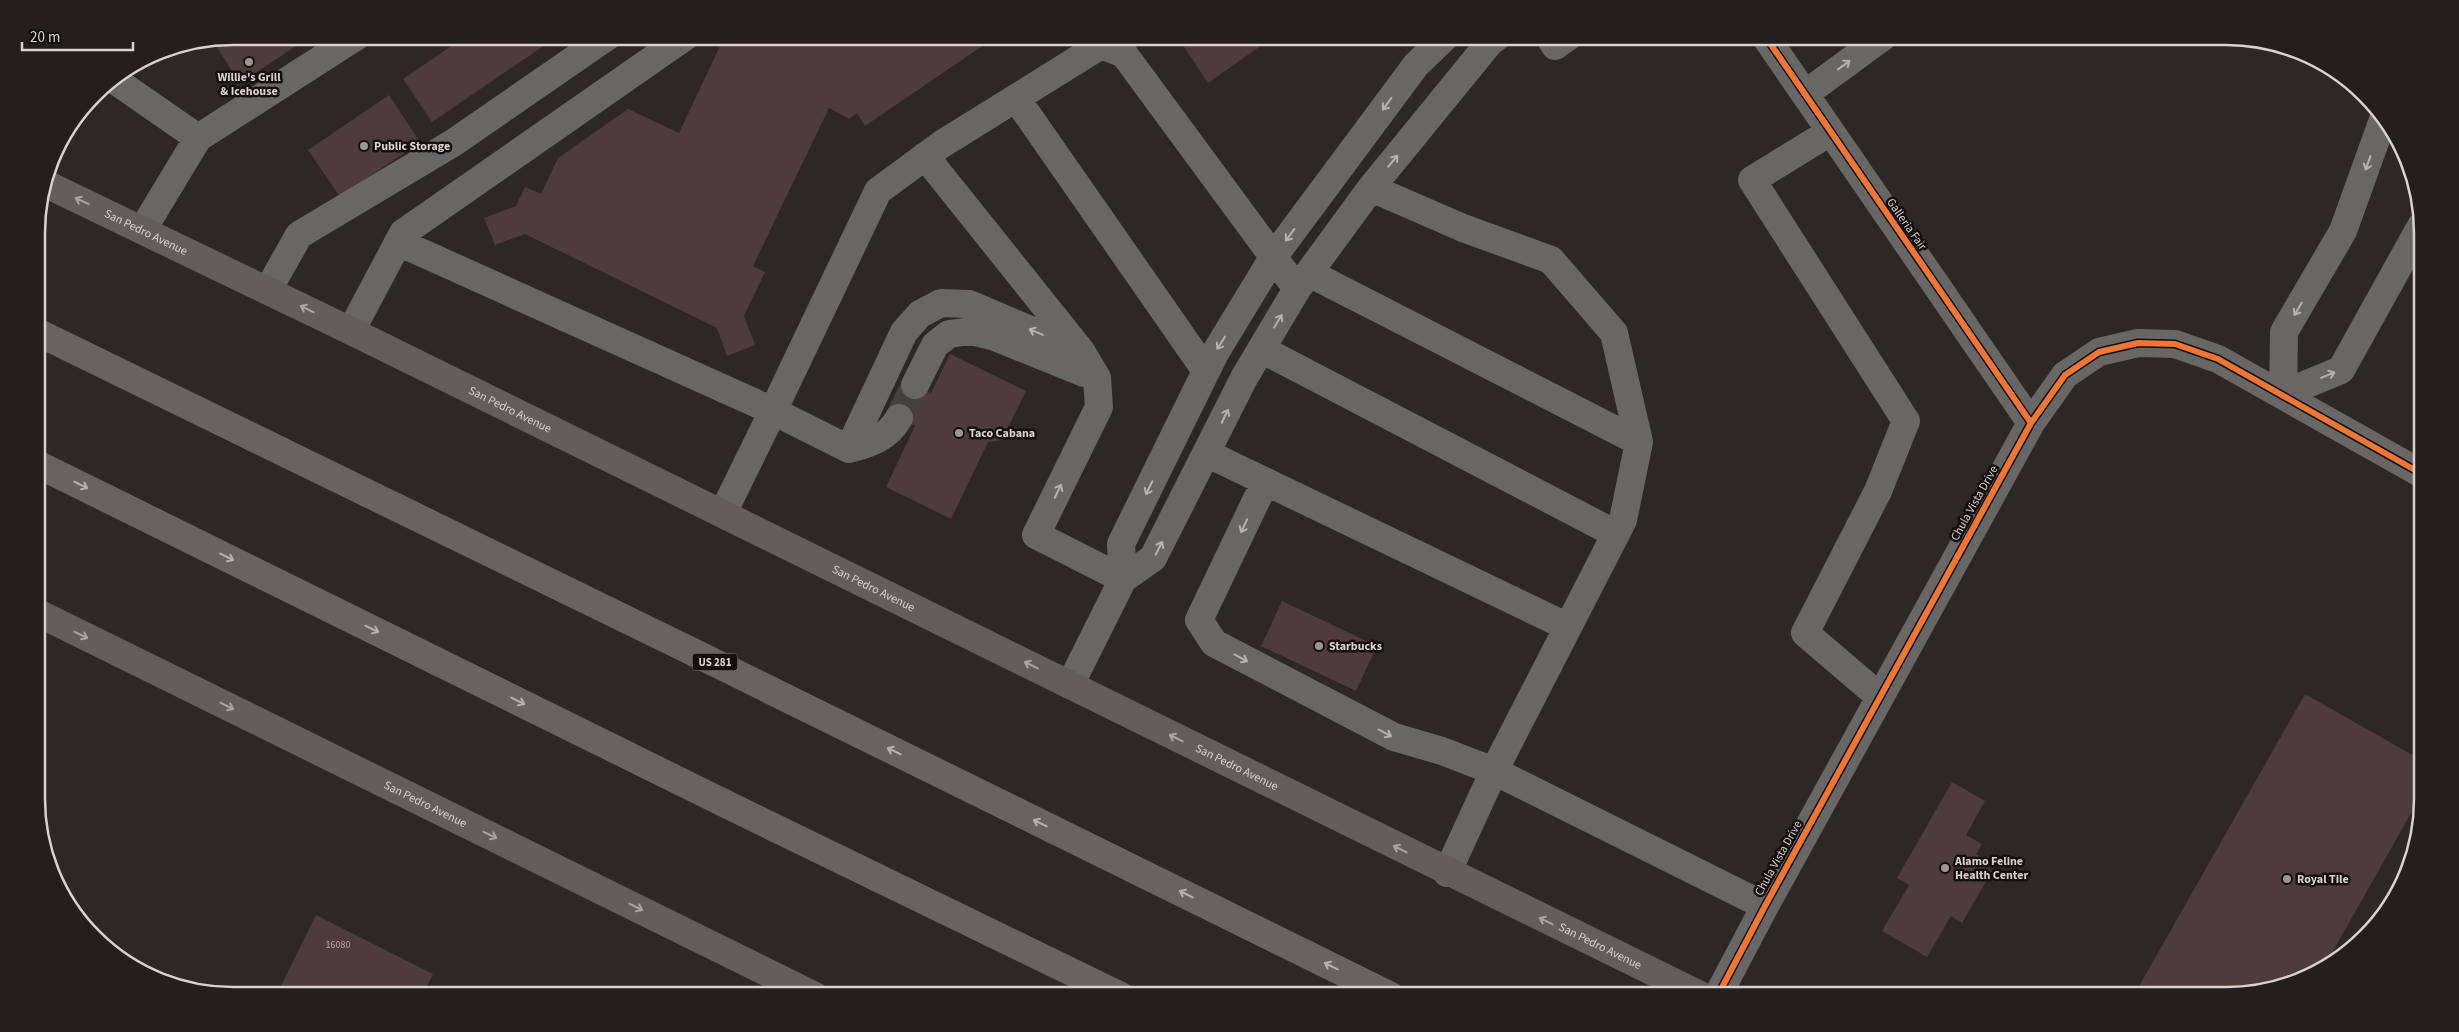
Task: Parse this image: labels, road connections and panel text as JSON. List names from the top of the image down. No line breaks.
{"streets":{"highway":["US 281"],"main road":["San Pedro Avenue"],"street":["Galleria Fair","Chula Vista Drive"]},"crossings":[["Galleria Fair","Chula Vista Drive"]],"places":["Willie's Grill & Icehouse","Public Storage","Taco Cabana","Starbucks","Alamo Feline Health Center","Royal Tile"],"house_numbers":["16080"],"scale_bar":"20 m"}
